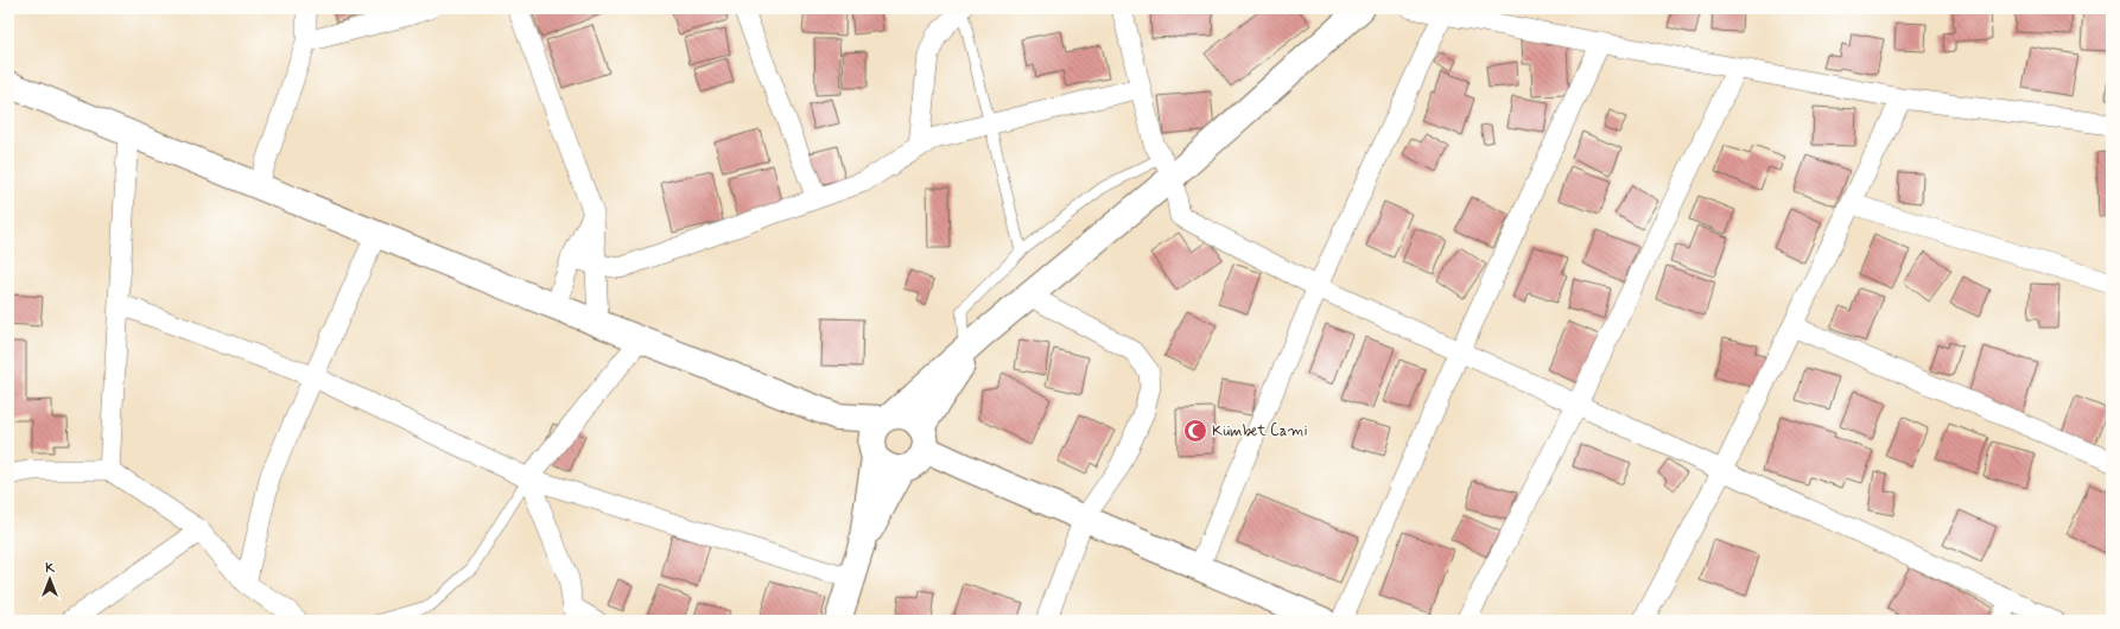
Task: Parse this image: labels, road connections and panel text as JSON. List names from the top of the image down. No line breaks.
{"places":{"mosque":["Kümbet Cami"]},"north":"top"}
